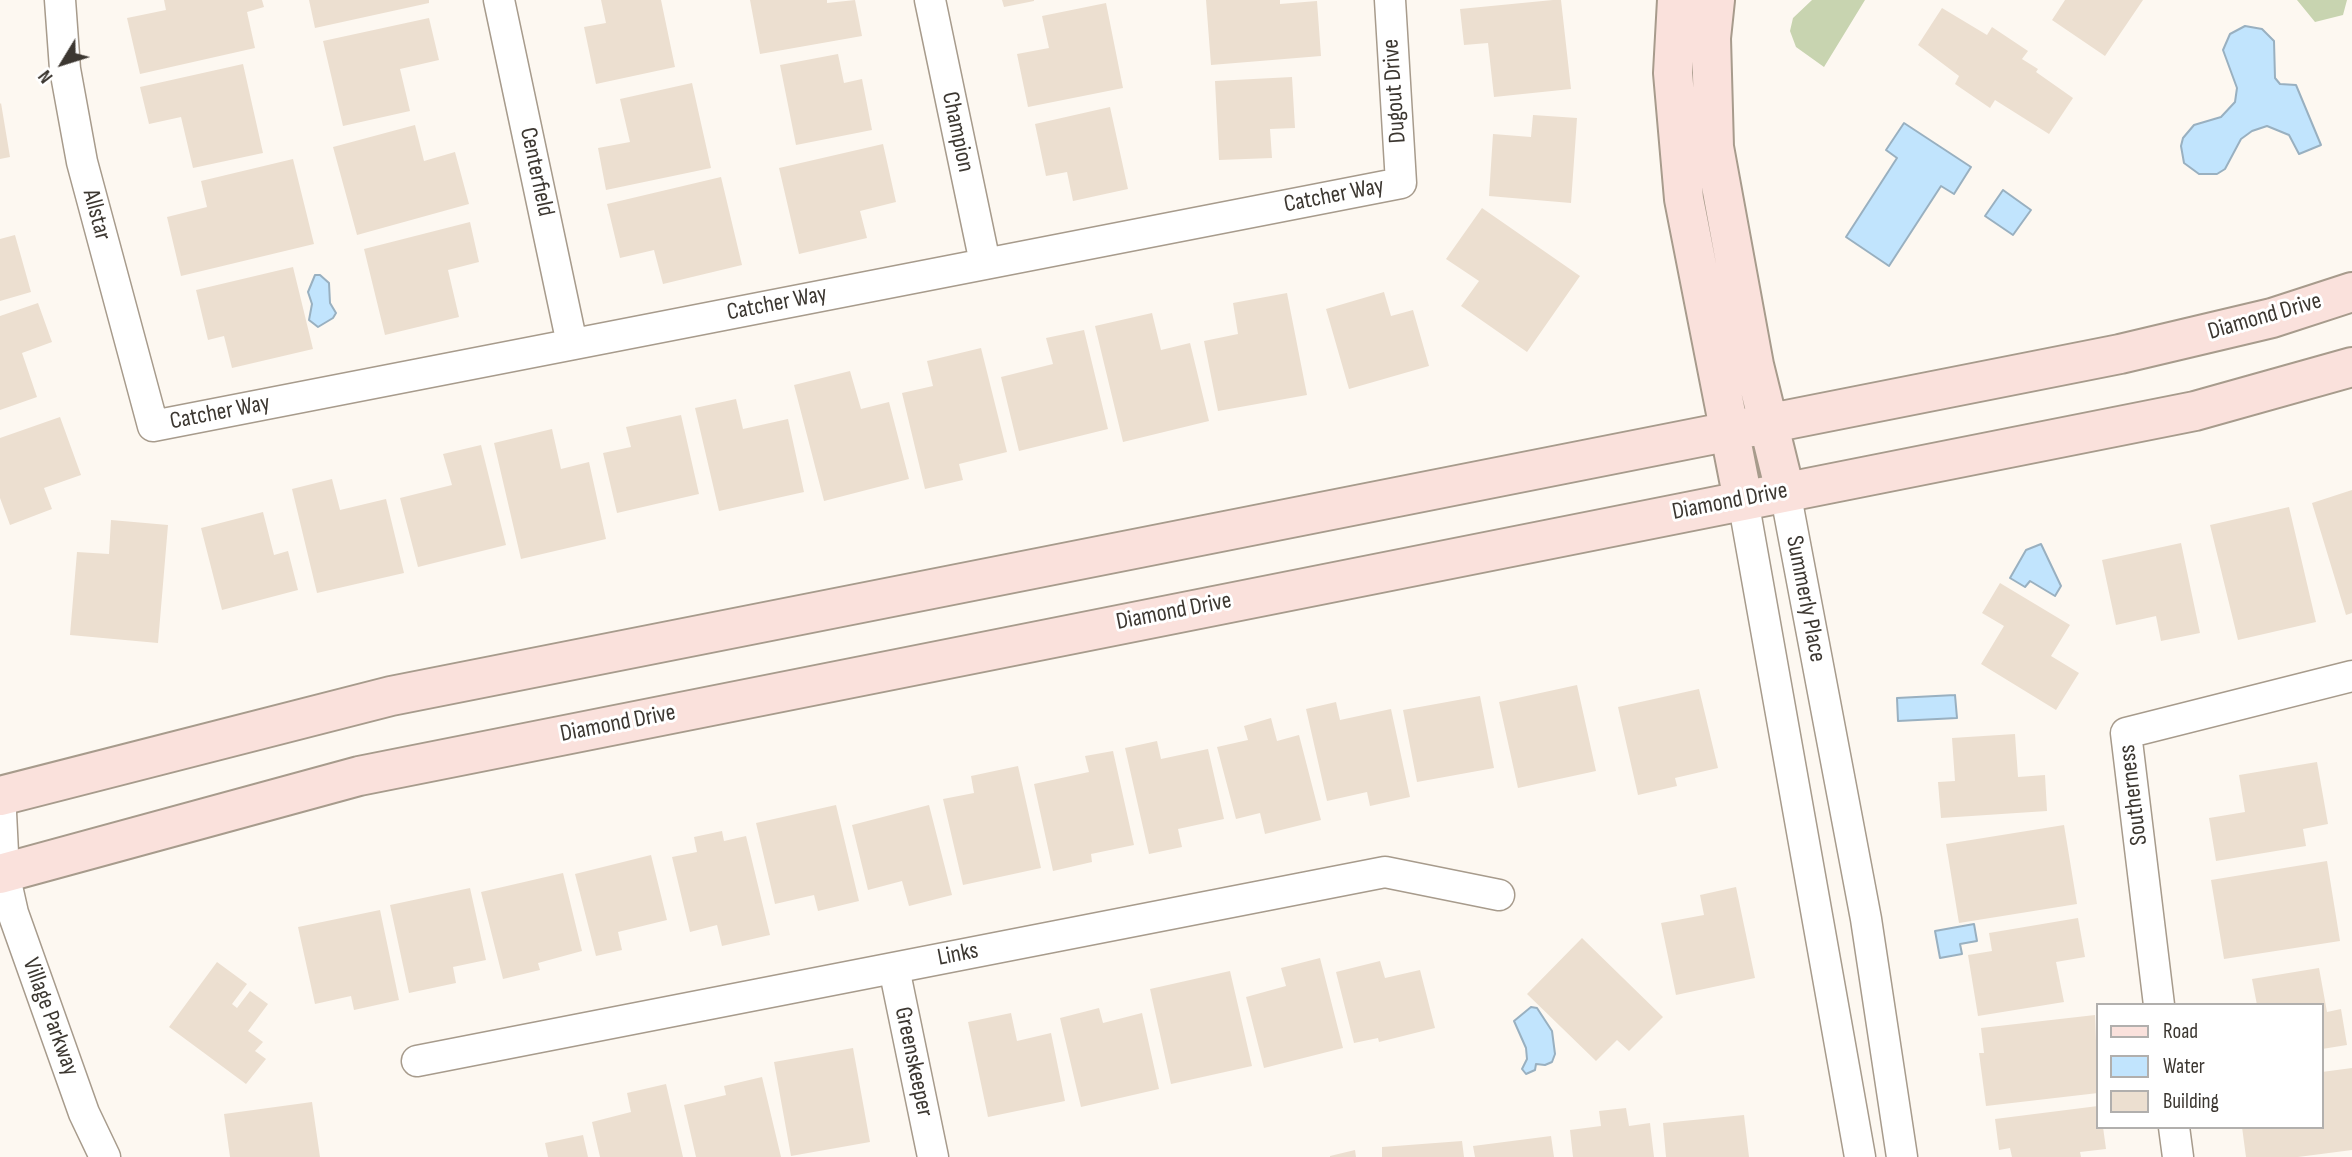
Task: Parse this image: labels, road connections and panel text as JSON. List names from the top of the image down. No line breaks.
{"streets":{"street":["Dugout Drive","Champion","Centerfield","Catcher Way","Allstar","Diamond Drive","Summerly Place","Southerness","Links","Village Parkway","Greenskeeper"]},"crossings":[["Dugout Drive","Catcher Way"],["Champion","Catcher Way"],["Centerfield","Catcher Way"],["Catcher Way","Allstar"],["Diamond Drive","Summerly Place"],["Diamond Drive","Village Parkway"],["Links","Greenskeeper"]],"legend":["Road","Water","Building"],"north":"bottom left"}
